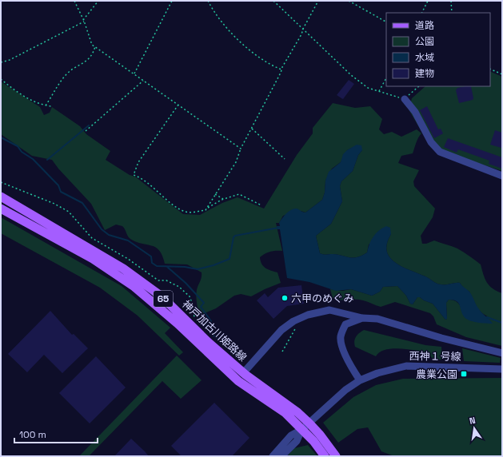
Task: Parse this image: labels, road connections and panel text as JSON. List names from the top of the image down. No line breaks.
{"streets":{"main road":["65","神戸加古川姫路線"],"street":["西神１号線"]},"crossings":[["神戸加古川姫路線","西神１号線"]],"places":{"other":["六甲のめぐみ"],"transit":["農業公園"]},"legend":["道路","公園","水域","建物"],"scale_bar":"100 m","north":"top"}
